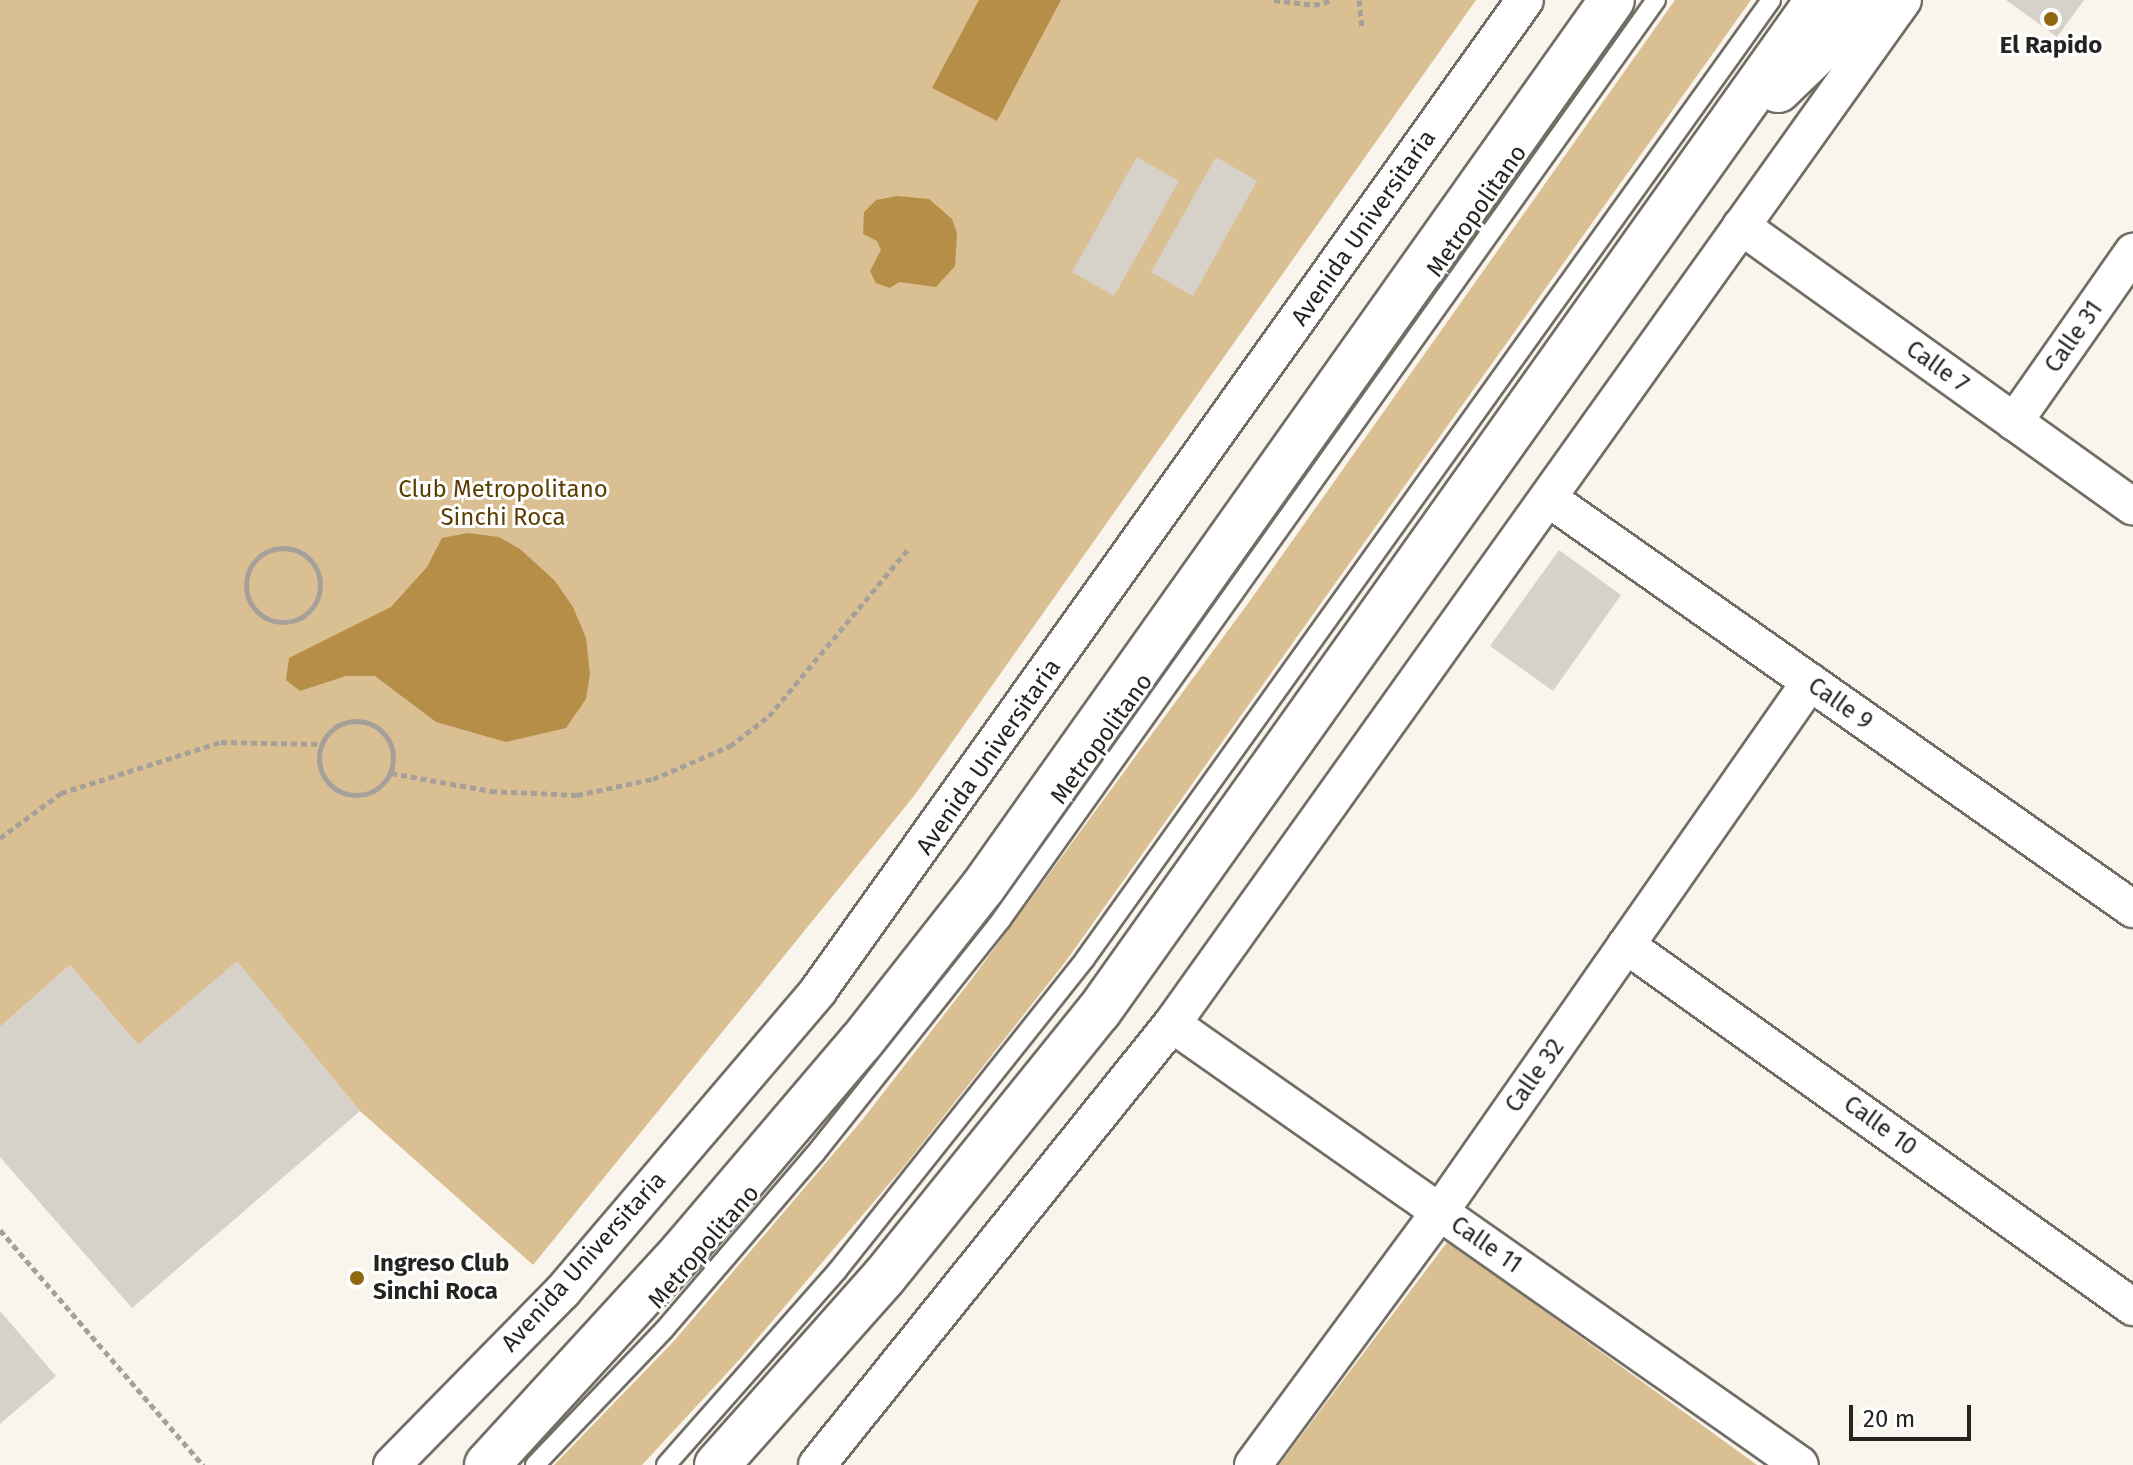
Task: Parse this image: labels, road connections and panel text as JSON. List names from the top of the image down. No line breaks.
{"streets":{"street":["Avenida Universitaria","Calle 31","Calle 7","Calle 9","Calle 32","Calle 10","Calle 11"],"lane":["Metropolitano"]},"crossings":[["Calle 31","Calle 7"],["Calle 9","Calle 32"],["Calle 32","Calle 10"],["Calle 32","Calle 11"]],"parks":["Club Metropolitano Sinchi Roca"],"places":["El Rapido","Ingreso Club Sinchi Roca"],"scale_bar":"20 m"}
